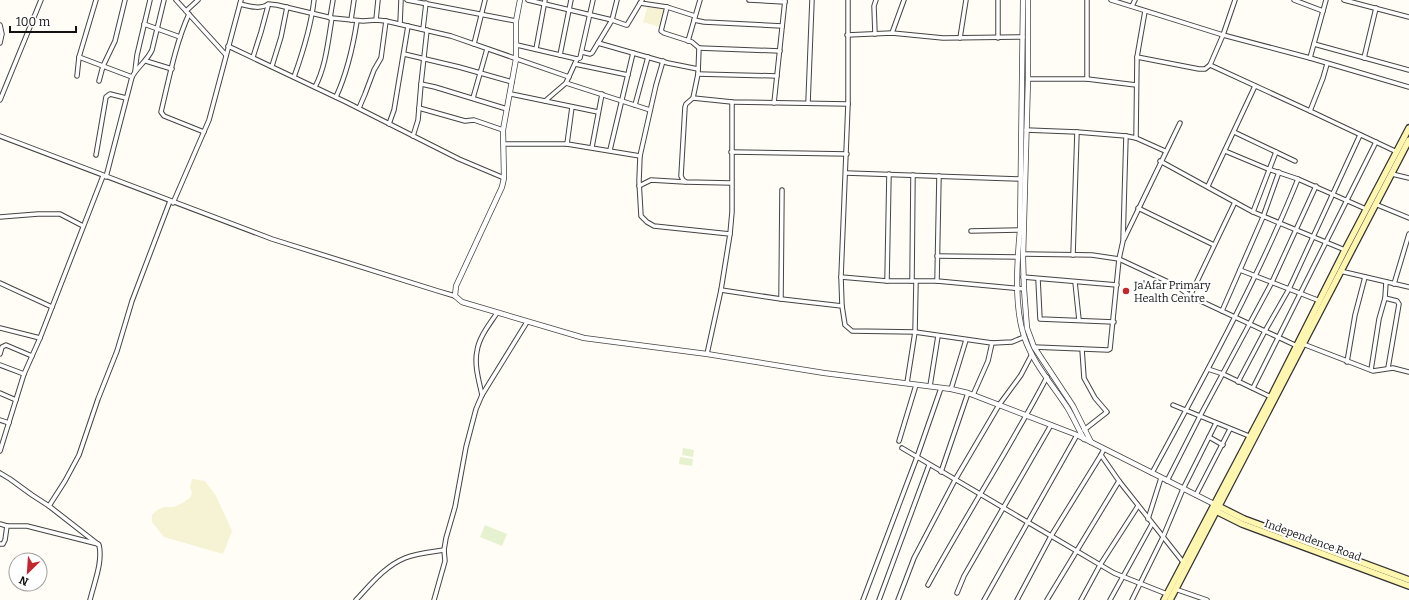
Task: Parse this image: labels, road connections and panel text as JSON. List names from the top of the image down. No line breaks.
{"streets":{"main road":["Independence Road"]},"places":["Ja'Afar Primary Health Centre"],"scale_bar":"100 m","north":"bottom left"}
